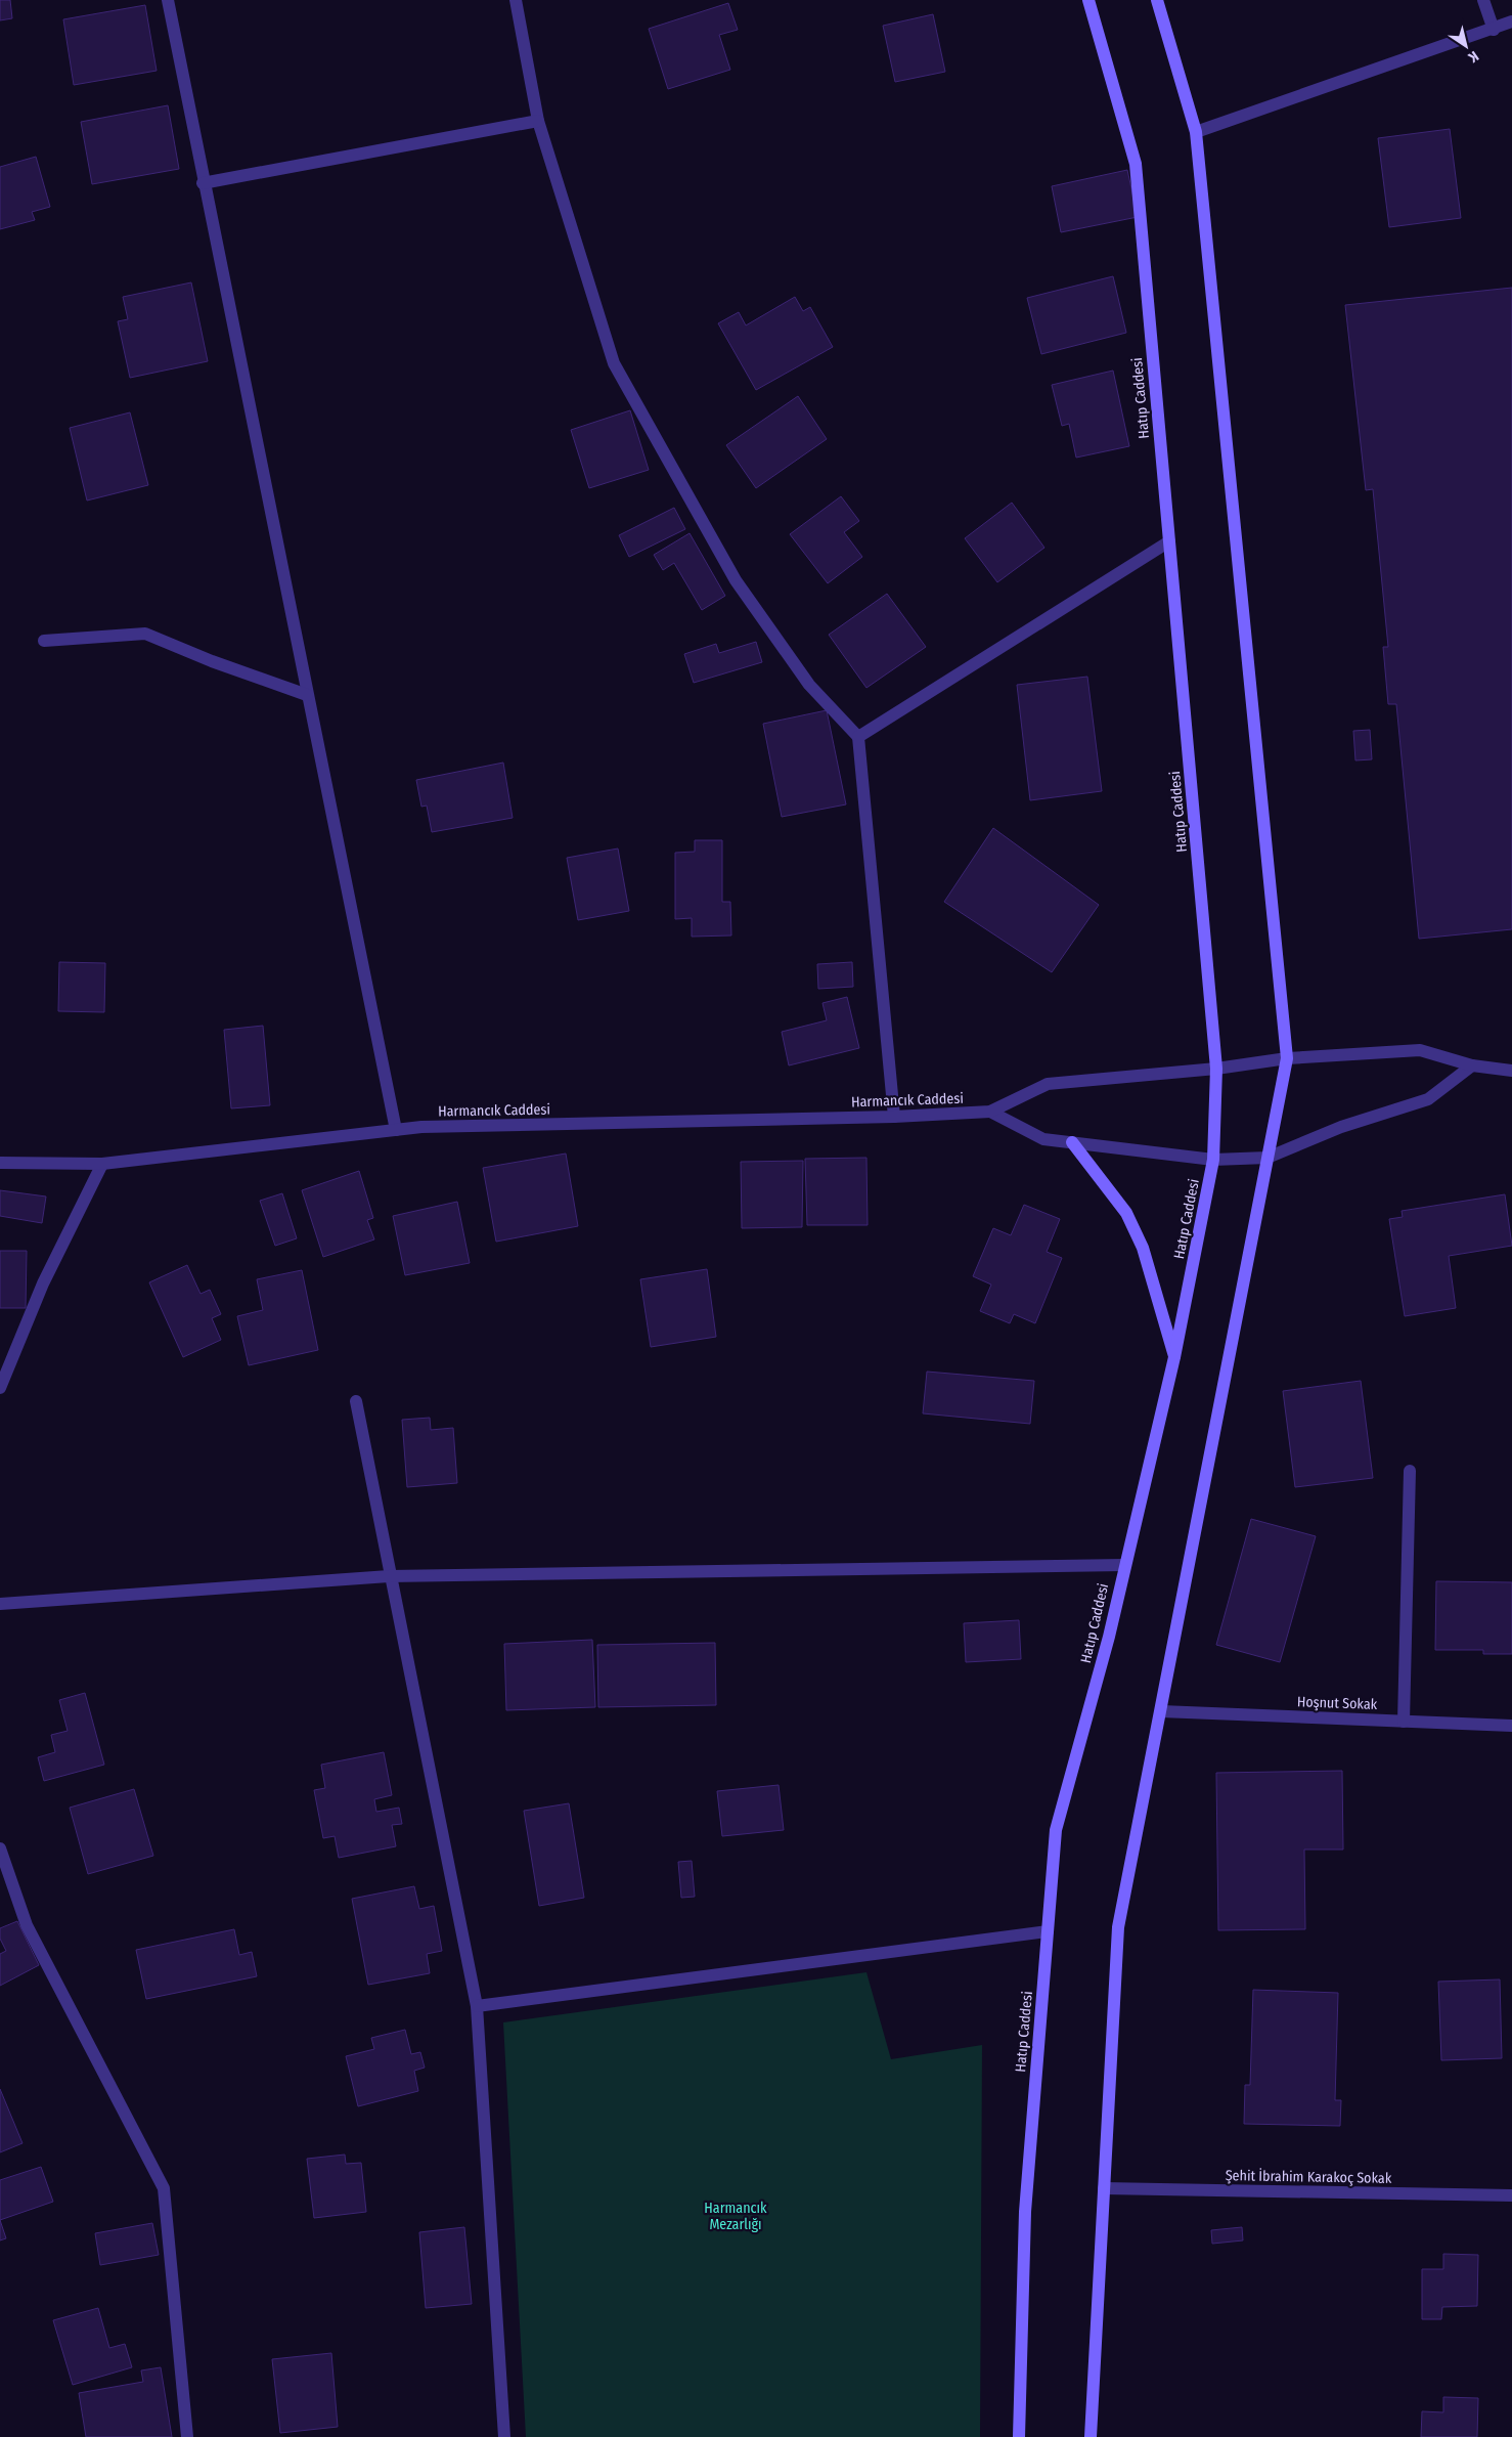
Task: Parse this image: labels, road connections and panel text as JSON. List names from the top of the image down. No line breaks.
{"streets":{"main road":["Hatıp Caddesi"],"street":["Harmancık Caddesi","Hoşnut Sokak","Şehit İbrahim Karakoç Sokak"]},"parks":["Harmancık Mezarlığı"],"north":"bottom right"}
